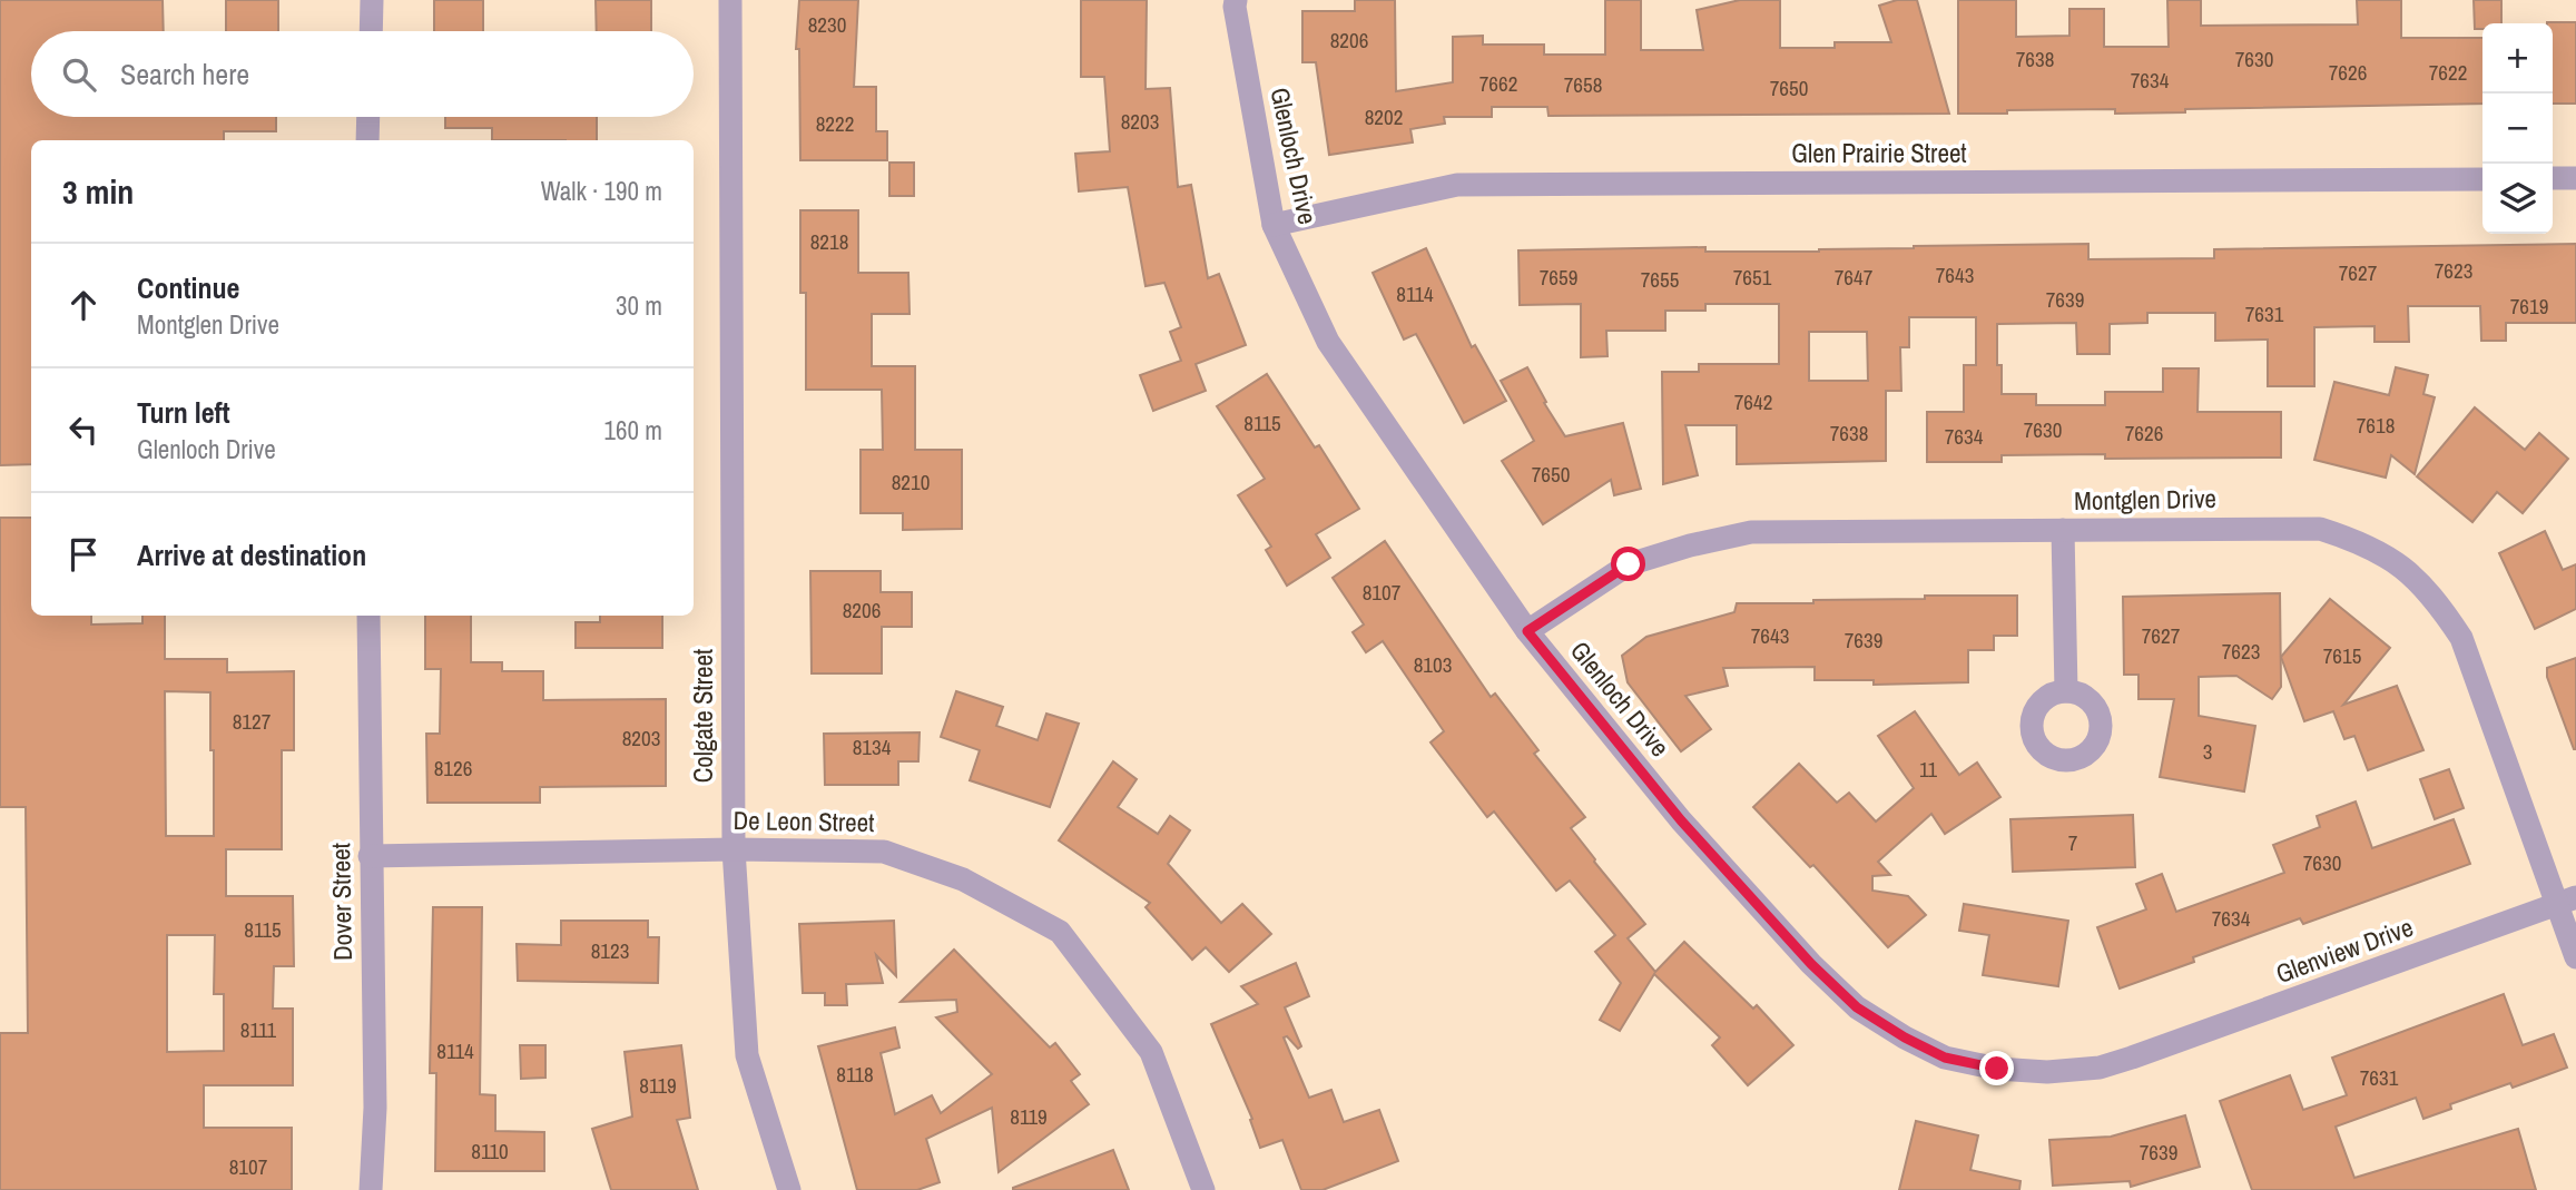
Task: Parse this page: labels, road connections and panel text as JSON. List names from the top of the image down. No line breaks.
{"streets":{"street":["Glen Prairie Street","Glenloch Drive","Montglen Drive","Colgate Street","De Leon Street","Dover Street","Glenview Drive"]},"crossings":[["Glen Prairie Street","Glenloch Drive"],["Glenloch Drive","Montglen Drive"],["Glenloch Drive","Glenview Drive"],["Montglen Drive","Glenview Drive"],["Colgate Street","De Leon Street"],["De Leon Street","Dover Street"]],"house_numbers":["8230","8206","7638","7630","7626","7622","7634","7662","7658","7650","8202","8203","8222","8218","7623","7627","7643","7659","7651","7647","7655","8114","7639","7619","7631","7642","8115","7618","7630","7638","7626","7634","7650","8210","8107","8206","7643","7627","7639","7623","7615","8103","8127","8203","8134","3","8126","11","7","7630","7634","8115","8123","8111","8114","8118","7631","8119","8119","8110","7639","8107"],"page":{"map_buttons":["+","−"],"search":"Search here","heading":["3 min","Walk · 190 m"],"list":[["Continue","Montglen Drive","30 m"],["Turn left","Glenloch Drive","160 m"],"Arrive at destination"]}}
